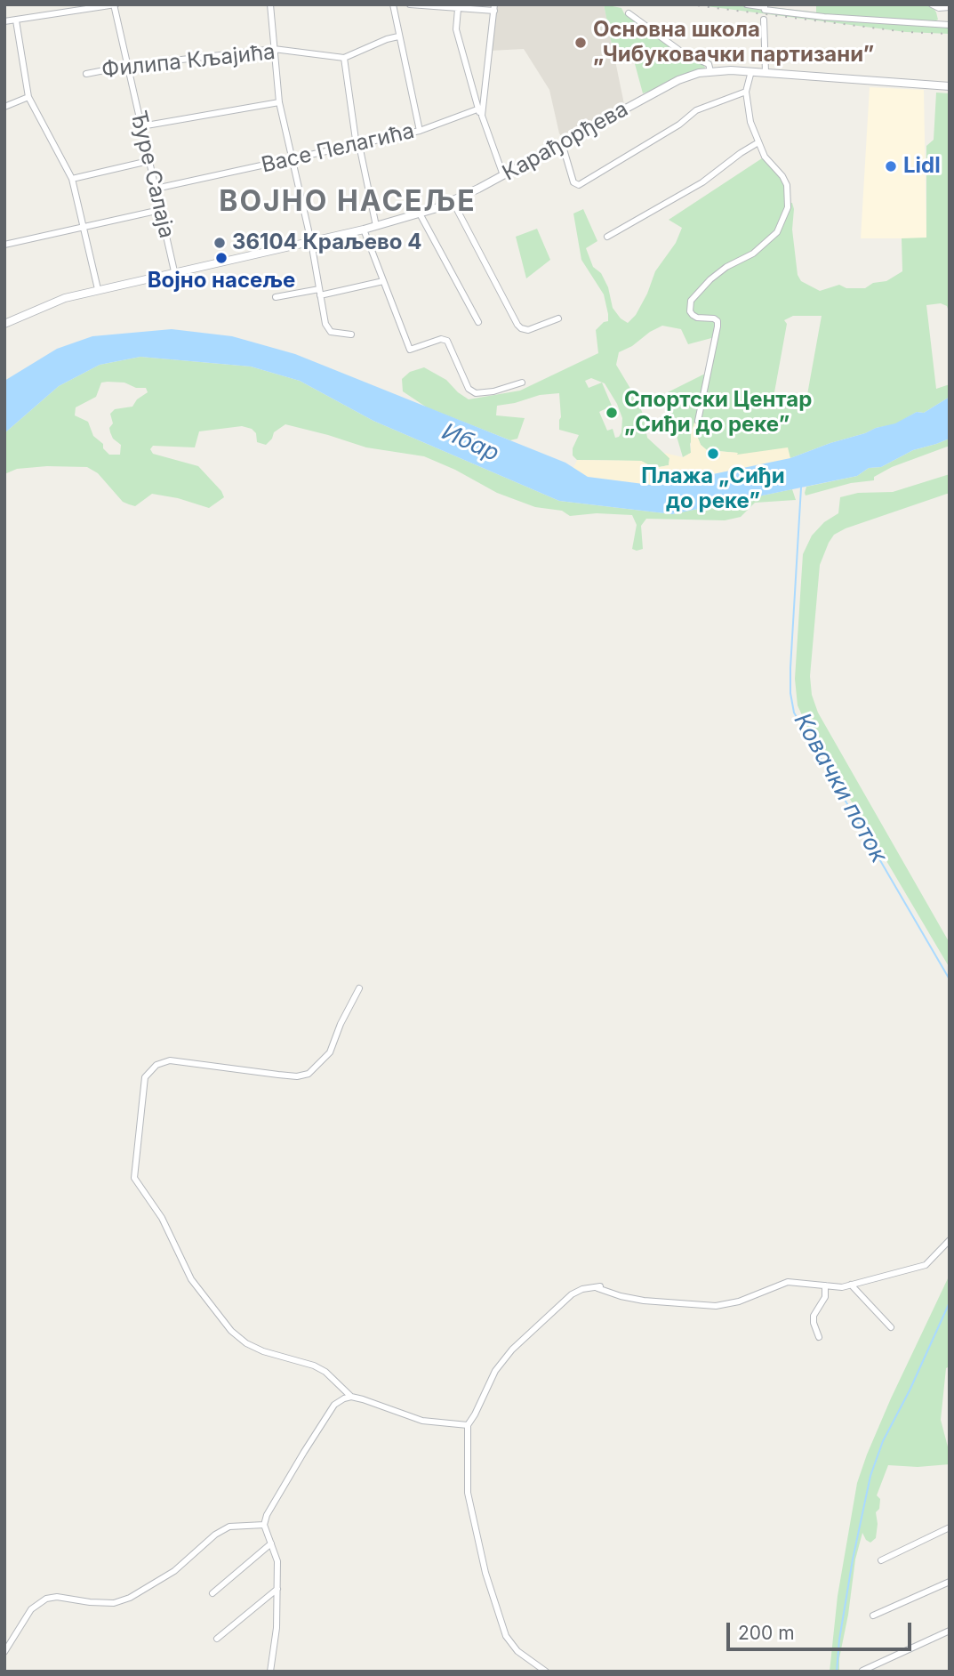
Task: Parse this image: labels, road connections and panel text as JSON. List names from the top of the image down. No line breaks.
{"streets":{"street":["Филипа Кљајића","Карађорђева","Васе Пелагића","Ђуре Салаја"]},"crossings":[["Филипа Кљајића","Ђуре Салаја"],["Карађорђева","Ђуре Салаја"],["Васе Пелагића","Ђуре Салаја"]],"districts":["ВОЈНО НАСЕЉЕ"],"water":["Ибар","Ковачки поток"],"places":["Основна школа „Чибуковачки партизани”","Lidl","36104 Краљево 4","Војно насеље","Спортски Центар „Сиђи до реке”","Плажа „Сиђи до реке”"],"scale_bar":"200 m"}
